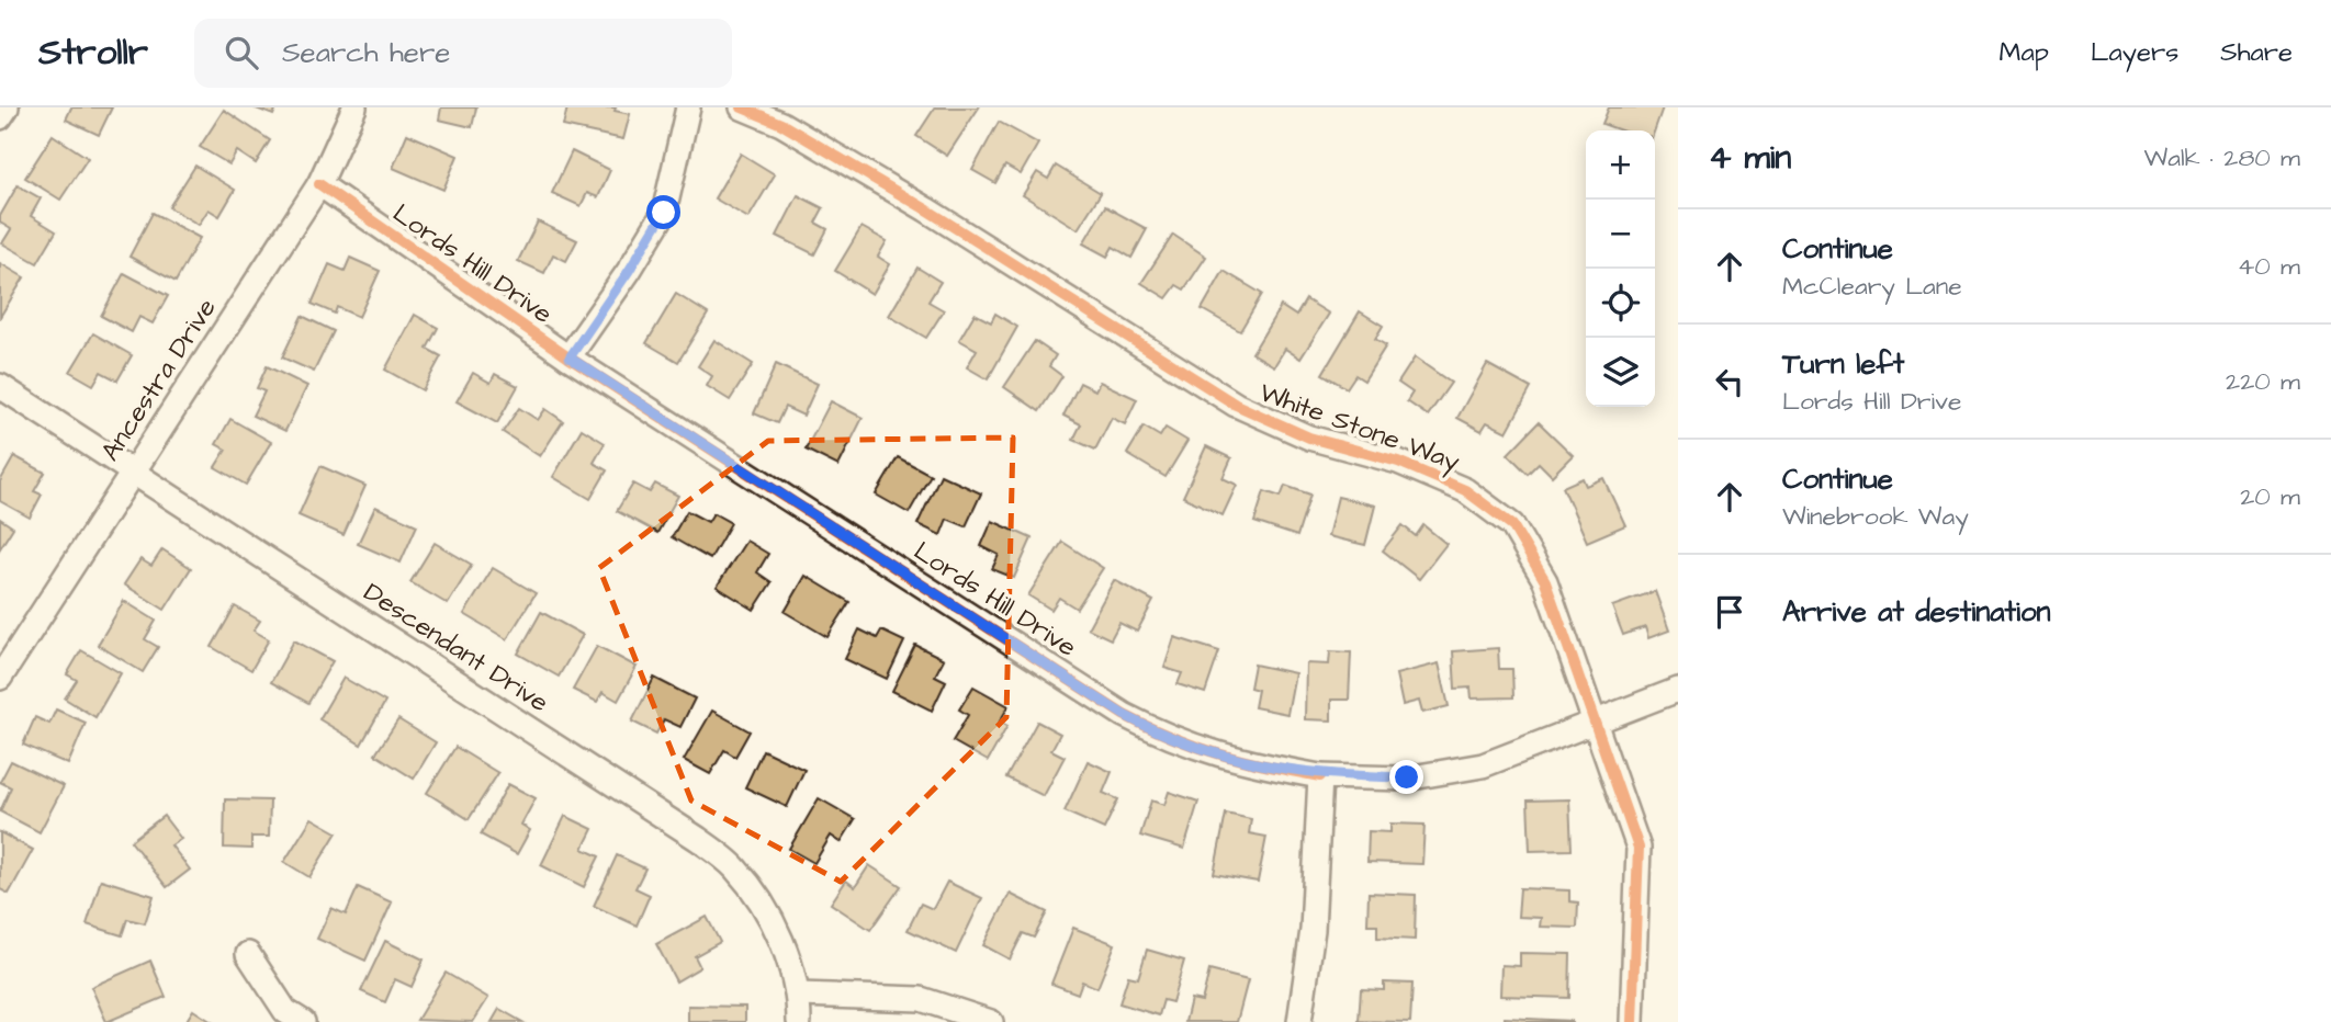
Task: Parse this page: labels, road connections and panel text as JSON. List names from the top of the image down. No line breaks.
{"streets":{"street":["Lords Hill Drive","Ancestra Drive","White Stone Way","Descendant Drive"]},"crossings":[["Lords Hill Drive","Ancestra Drive"],["Lords Hill Drive","White Stone Way"],["Ancestra Drive","Descendant Drive"]],"page":{"header":"Strollr","search":"Search here","nav":["Map","Layers","Share"],"heading":["4 min","Walk · 280 m"],"map_buttons":["+","−"],"list":[["Continue","McCleary Lane","40 m"],["Turn left","Lords Hill Drive","220 m"],["Continue","Winebrook Way","20 m"],"Arrive at destination"]}}
